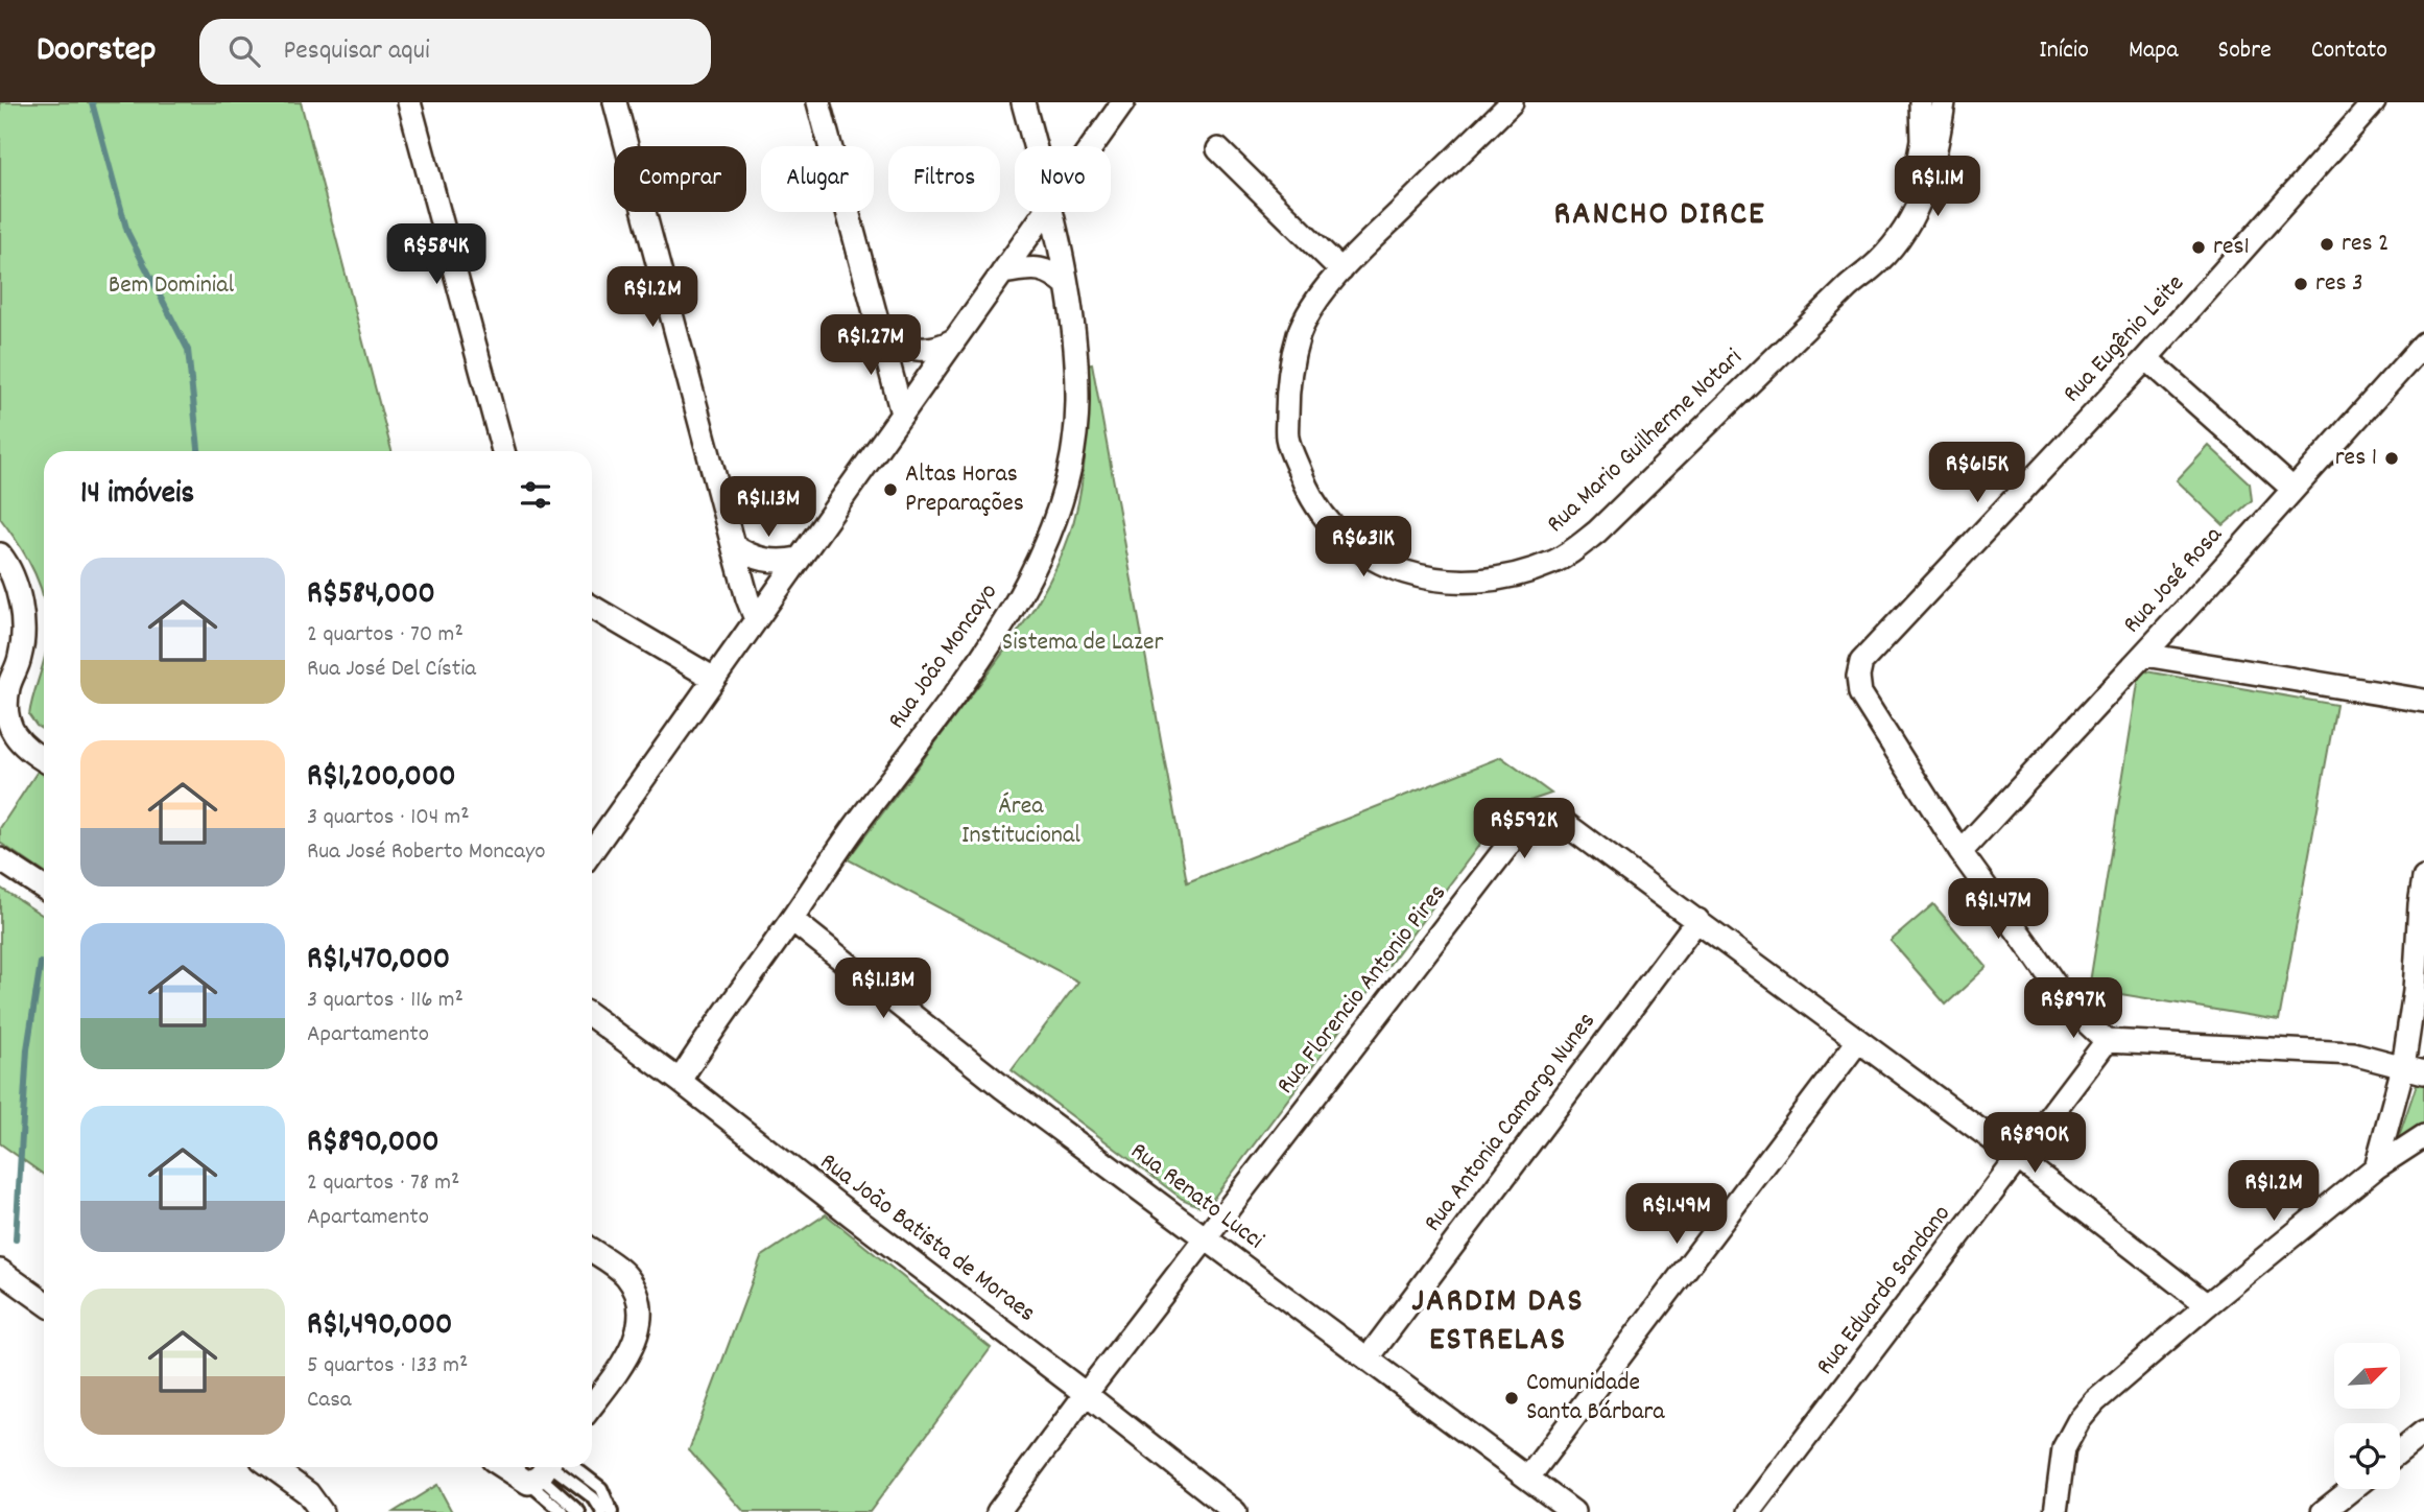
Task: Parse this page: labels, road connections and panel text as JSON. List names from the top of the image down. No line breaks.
{"streets":{"street":["Rua Eugênio Leite","Rua Mario Guilherme Notari","Rua José Rosa","Rua João Moncayo","Rua Florencio Antonio Pires","Rua Antonia Camargo Nunes","Rua Renato Lucci","Rua João Batista de Moraes","Rua Eduardo Sandano"]},"crossings":[["Rua Eugênio Leite","Rua José Rosa"],["Rua João Moncayo","Rua Renato Lucci"],["Rua João Moncayo","Rua João Batista de Moraes"],["Rua Florencio Antonio Pires","Rua Antonia Camargo Nunes"],["Rua Florencio Antonio Pires","Rua Renato Lucci"],["Rua Florencio Antonio Pires","Rua João Batista de Moraes"],["Rua Florencio Antonio Pires","Rua Eduardo Sandano"],["Rua Antonia Camargo Nunes","Rua Renato Lucci"]],"districts":["RANCHO DIRCE","JARDIM DAS ESTRELAS"],"parks":["Bem Dominial","Sistema de Lazer","Área Institucional"],"places":["res 2","res1","res 3","res 1","Altas Horas Preparações","Comunidade Santa Bárbara"],"north":"top right","page":{"header":"Doorstep","search":"Pesquisar aqui","nav":["Início","Mapa","Sobre","Contato"],"chip":["Comprar","Alugar","Filtros","Novo"],"price":["R$1.1M","R$584K","R$1.2M","R$1.27M","R$615K","R$1.13M","R$631K","R$592K","R$1.47M","R$1.13M","R$897K","R$890K","R$1.2M","R$1.49M"],"heading":"14 imóveis","list":[{"name":"R$584,000","note":"2 quartos · 70 m² · Rua José Del Cístia"},{"name":"R$1,200,000","note":"3 quartos · 104 m² · Rua José Roberto Moncayo"},{"name":"R$1,470,000","note":"3 quartos · 116 m² · Apartamento"},{"name":"R$890,000","note":"2 quartos · 78 m² · Apartamento"},{"name":"R$1,490,000","note":"5 quartos · 133 m² · Casa"}]}}
